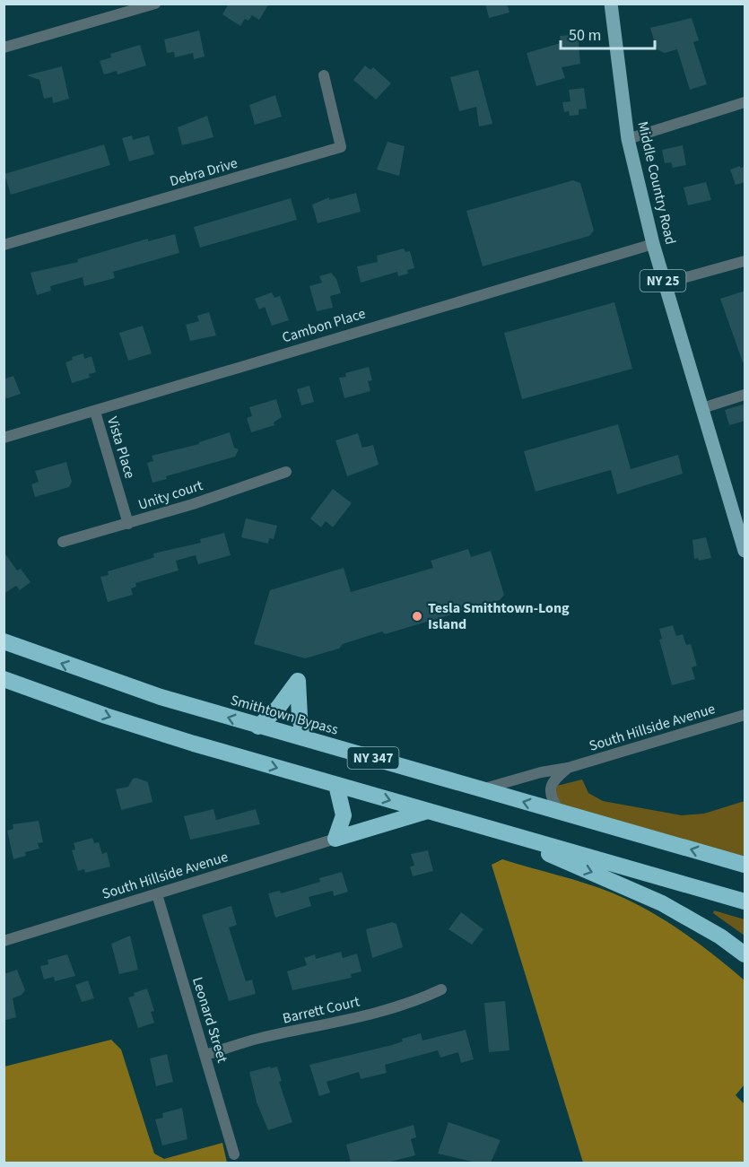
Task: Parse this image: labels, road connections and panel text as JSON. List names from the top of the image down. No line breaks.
{"streets":{"highway":["Smithtown Bypass","NY 347"],"main road":["Middle Country Road","NY 25"],"street":["Debra Drive","Cambon Place","Vista Place","Unity court","South Hillside Avenue","Barrett Court","Leonard Street"]},"crossings":[["Middle Country Road","Cambon Place"],["Cambon Place","Vista Place"],["Vista Place","Unity court"],["Smithtown Bypass","South Hillside Avenue"],["South Hillside Avenue","Leonard Street"],["Barrett Court","Leonard Street"]],"places":["Tesla Smithtown-Long Island"],"scale_bar":"50 m"}
